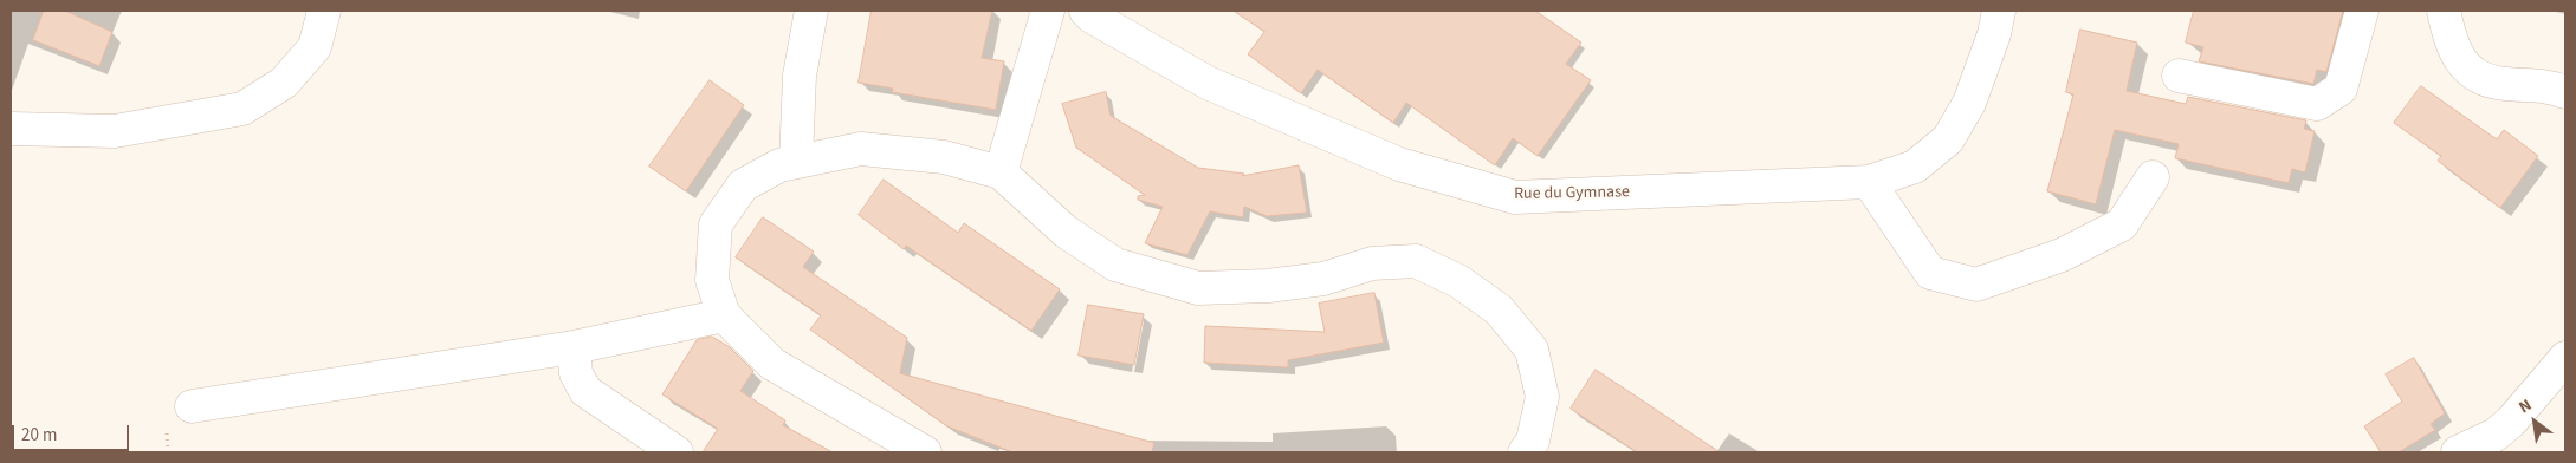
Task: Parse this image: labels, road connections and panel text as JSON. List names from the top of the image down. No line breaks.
{"streets":{"street":["Rue du Gymnase"]},"scale_bar":"20 m","north":"top left"}
